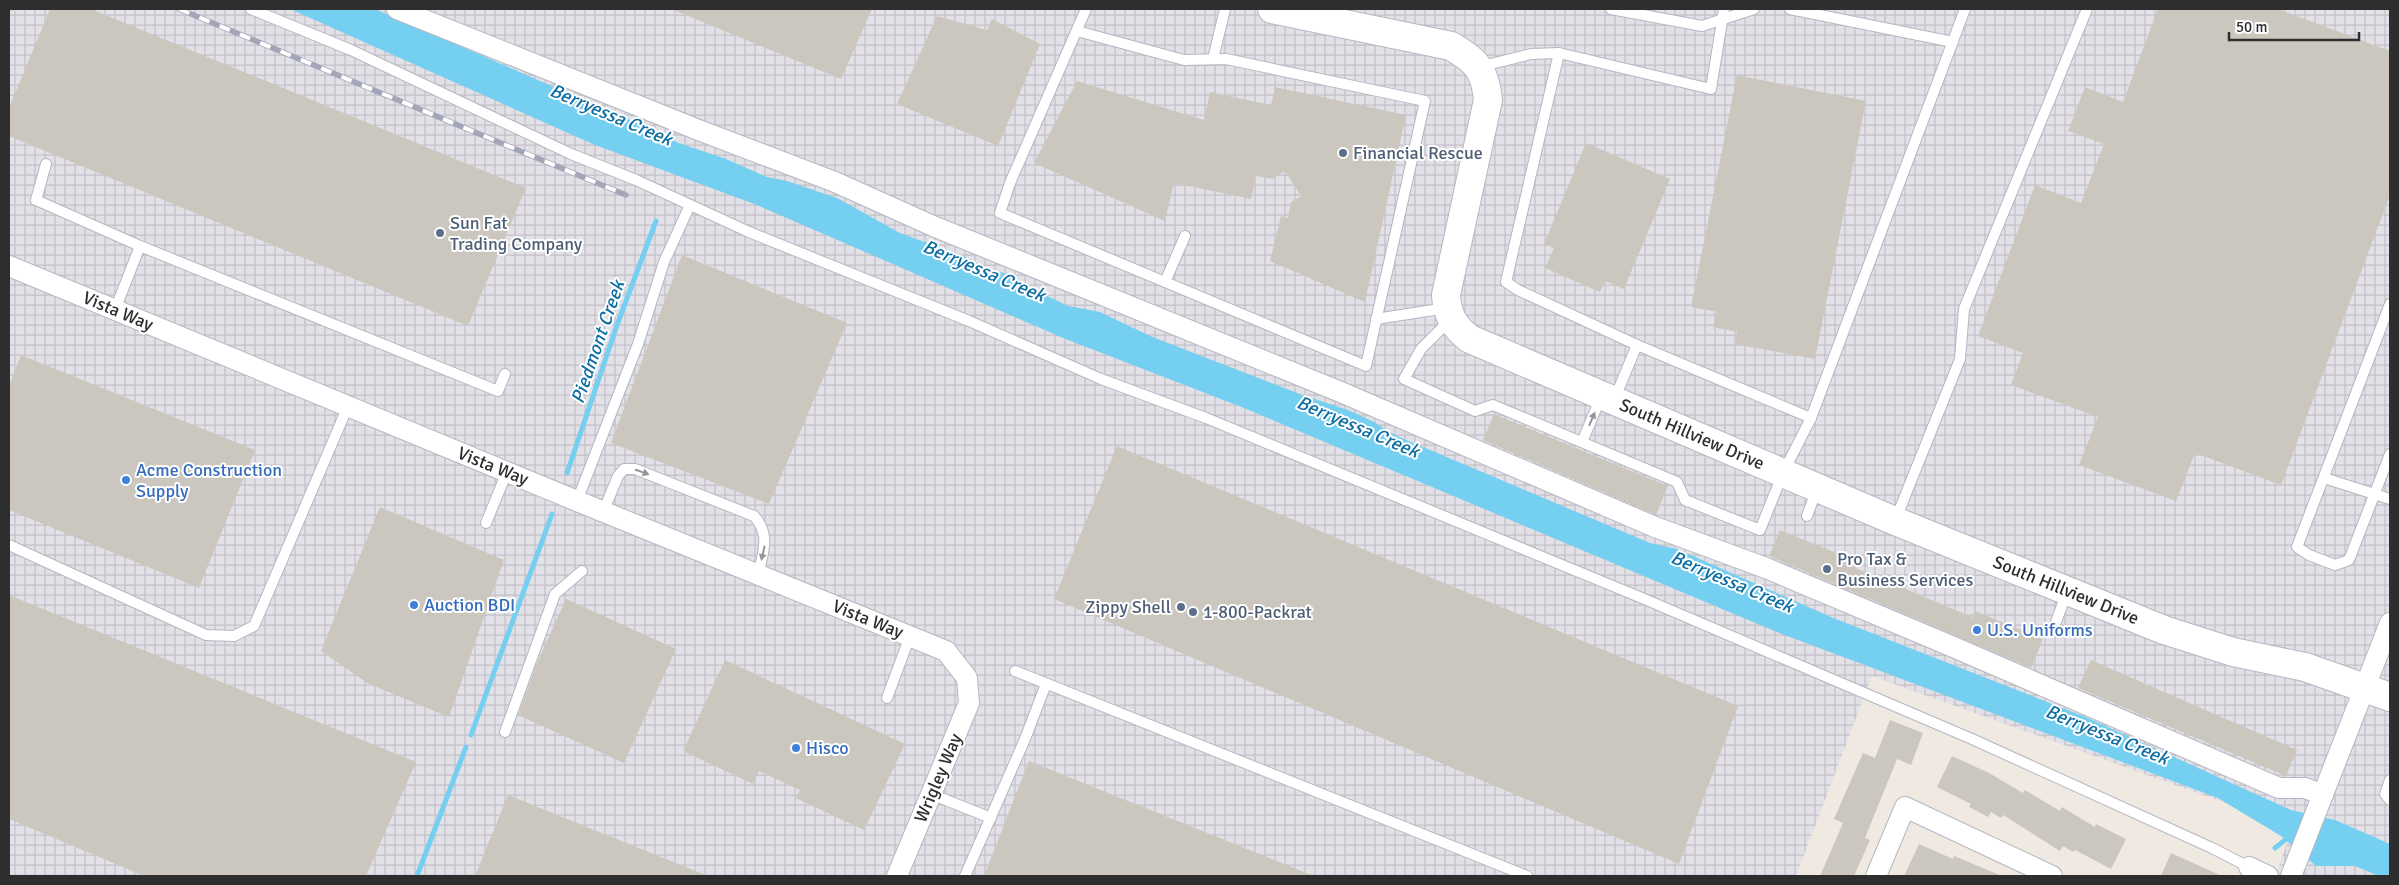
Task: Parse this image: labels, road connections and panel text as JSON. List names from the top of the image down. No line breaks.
{"streets":{"street":["Vista Way","South Hillview Drive","Wrigley Way"]},"crossings":[["Vista Way","Wrigley Way"]],"water":["Berryessa Creek","Piedmont Creek"],"places":["Financial Rescue","Sun Fat Trading Company","Acme Construction Supply","Pro Tax & Business Services","Auction BDI","Zippy Shell","1-800-Packrat","U.S. Uniforms","Hisco"],"scale_bar":"50 m"}
